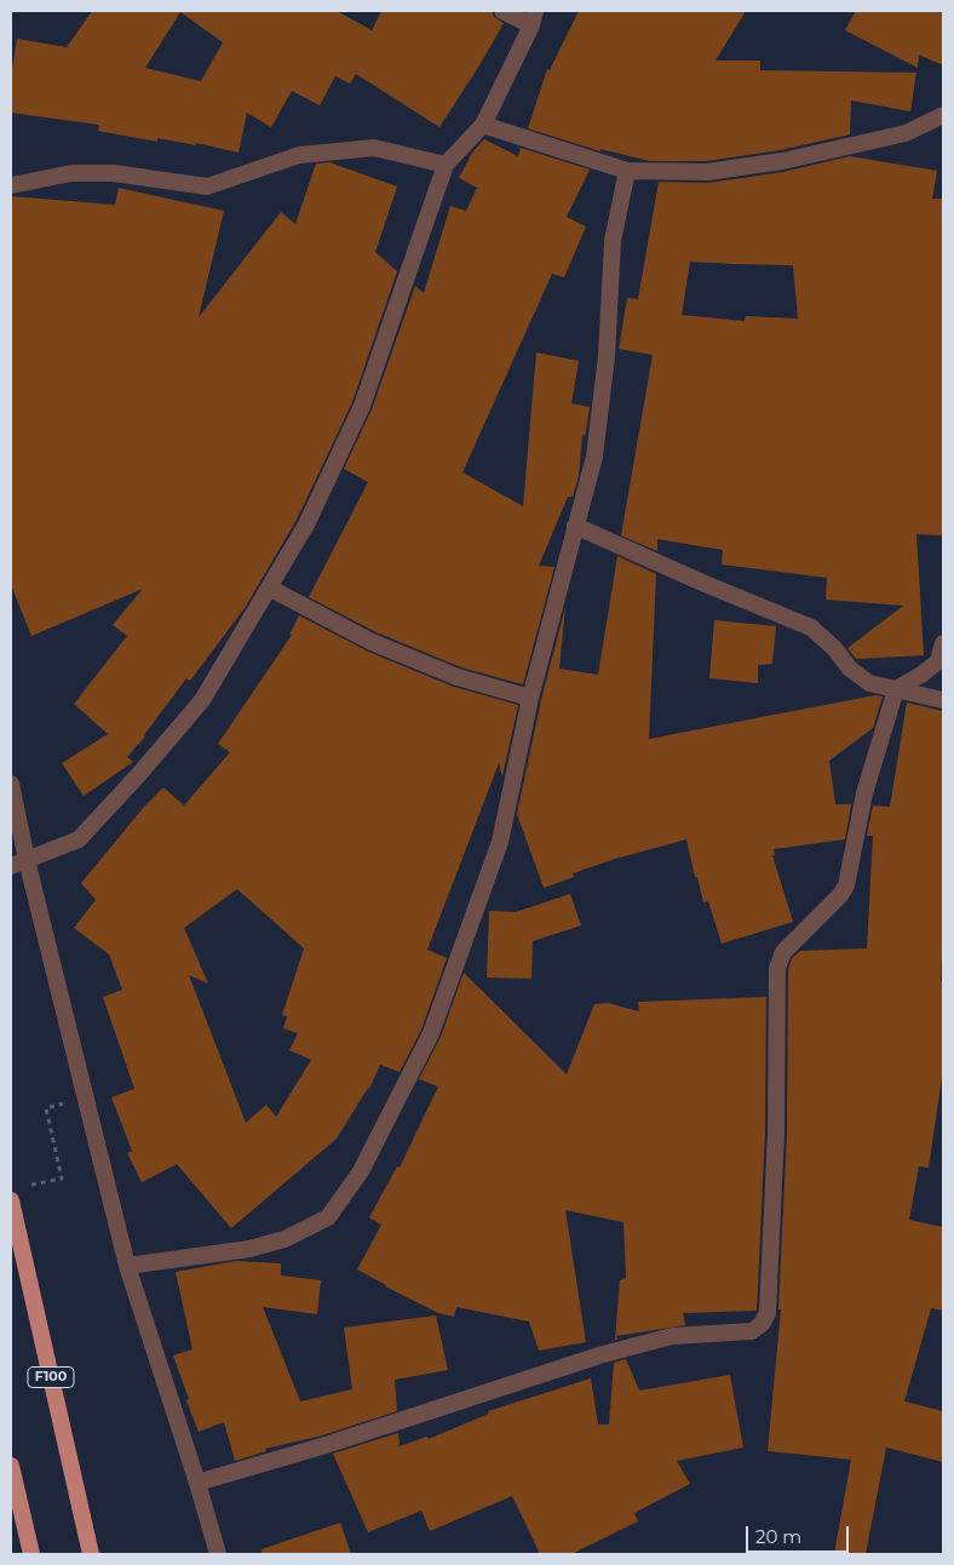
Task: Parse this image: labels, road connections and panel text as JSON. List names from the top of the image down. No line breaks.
{"streets":{"highway":["F100"]},"scale_bar":"20 m"}
